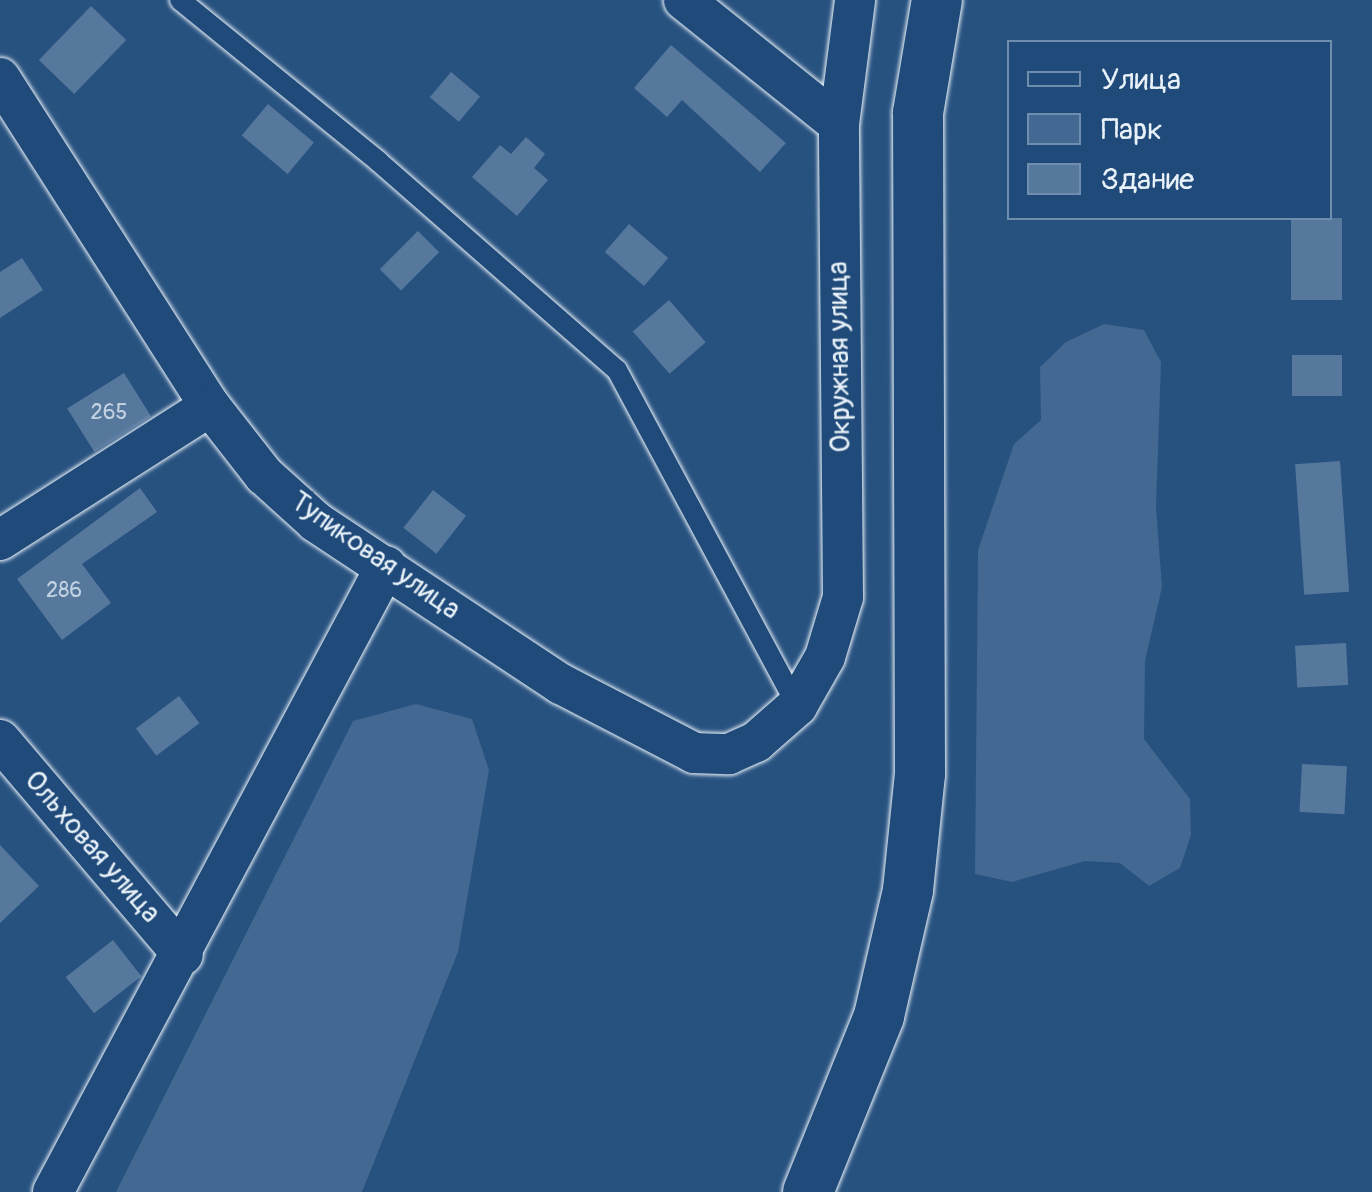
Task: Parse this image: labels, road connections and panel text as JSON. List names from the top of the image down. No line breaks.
{"streets":{"street":["Окружная улица","Тупиковая улица","Ольховая улица"]},"crossings":[["Окружная улица","Тупиковая улица"]],"house_numbers":["265","286"],"legend":["Улица","Парк","Здание"]}
